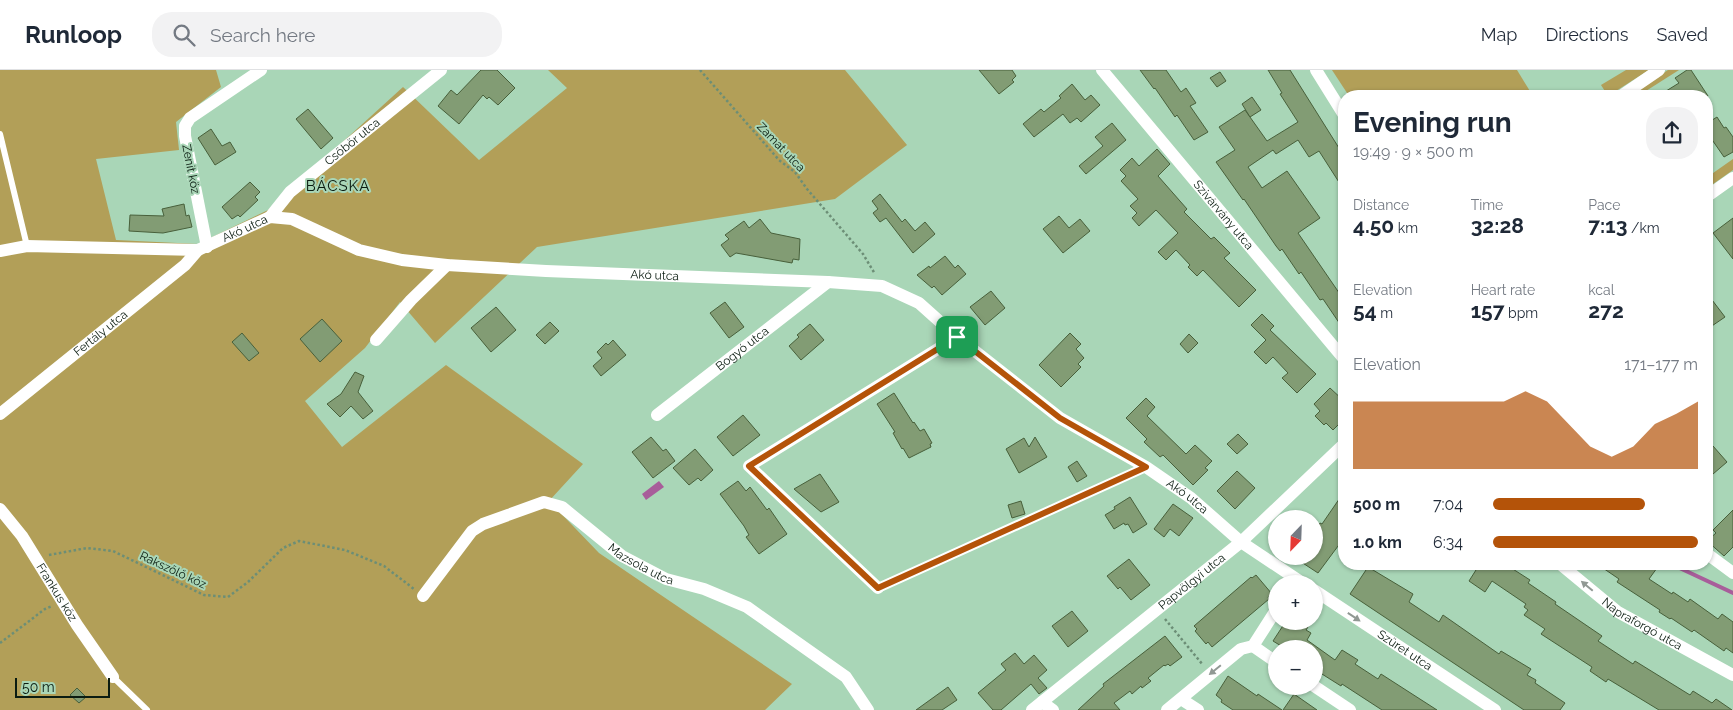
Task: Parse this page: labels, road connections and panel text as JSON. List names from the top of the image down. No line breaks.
{"streets":{"street":["Csöbör utca","Zenit köz","Szivárvány utca","Akó utca","Fertály utca","Bogyó utca","Mazsola utca","Papvölgyi utca","Frankus köz","Napraforgó utca","Szüret utca"],"path":["Zamat utca","Rakszőlő köz"]},"crossings":[["Csöbör utca","Akó utca"],["Zamat utca","Akó utca"],["Zenit köz","Akó utca"],["Zenit köz","Fertály utca"],["Akó utca","Fertály utca"],["Akó utca","Bogyó utca"],["Akó utca","Papvölgyi utca"],["Mazsola utca","Rakszőlő köz"],["Rakszőlő köz","Frankus köz"]],"one_way":["Napraforgó utca","Szüret utca"],"districts":["BÁCSKA"],"scale_bar":"50 m","north":"bottom left","page":{"header":"Runloop","search":"Search here","nav":["Map","Directions","Saved"],"heading":["Evening run","19:49 · 9 × 500 m"],"stats":[["Distance","4.50 km"],["Time","32:28"],["Pace","7:13 /km"],["Elevation","54 m"],["Heart rate","157 bpm"],["kcal","272"]],"chart":["Elevation","171–177 m"],"list":[{"name":"500 m","note":"7:04"},{"name":"1.0 km","note":"6:34"}],"map_buttons":["+","−"],"scale":"50 m"}}
